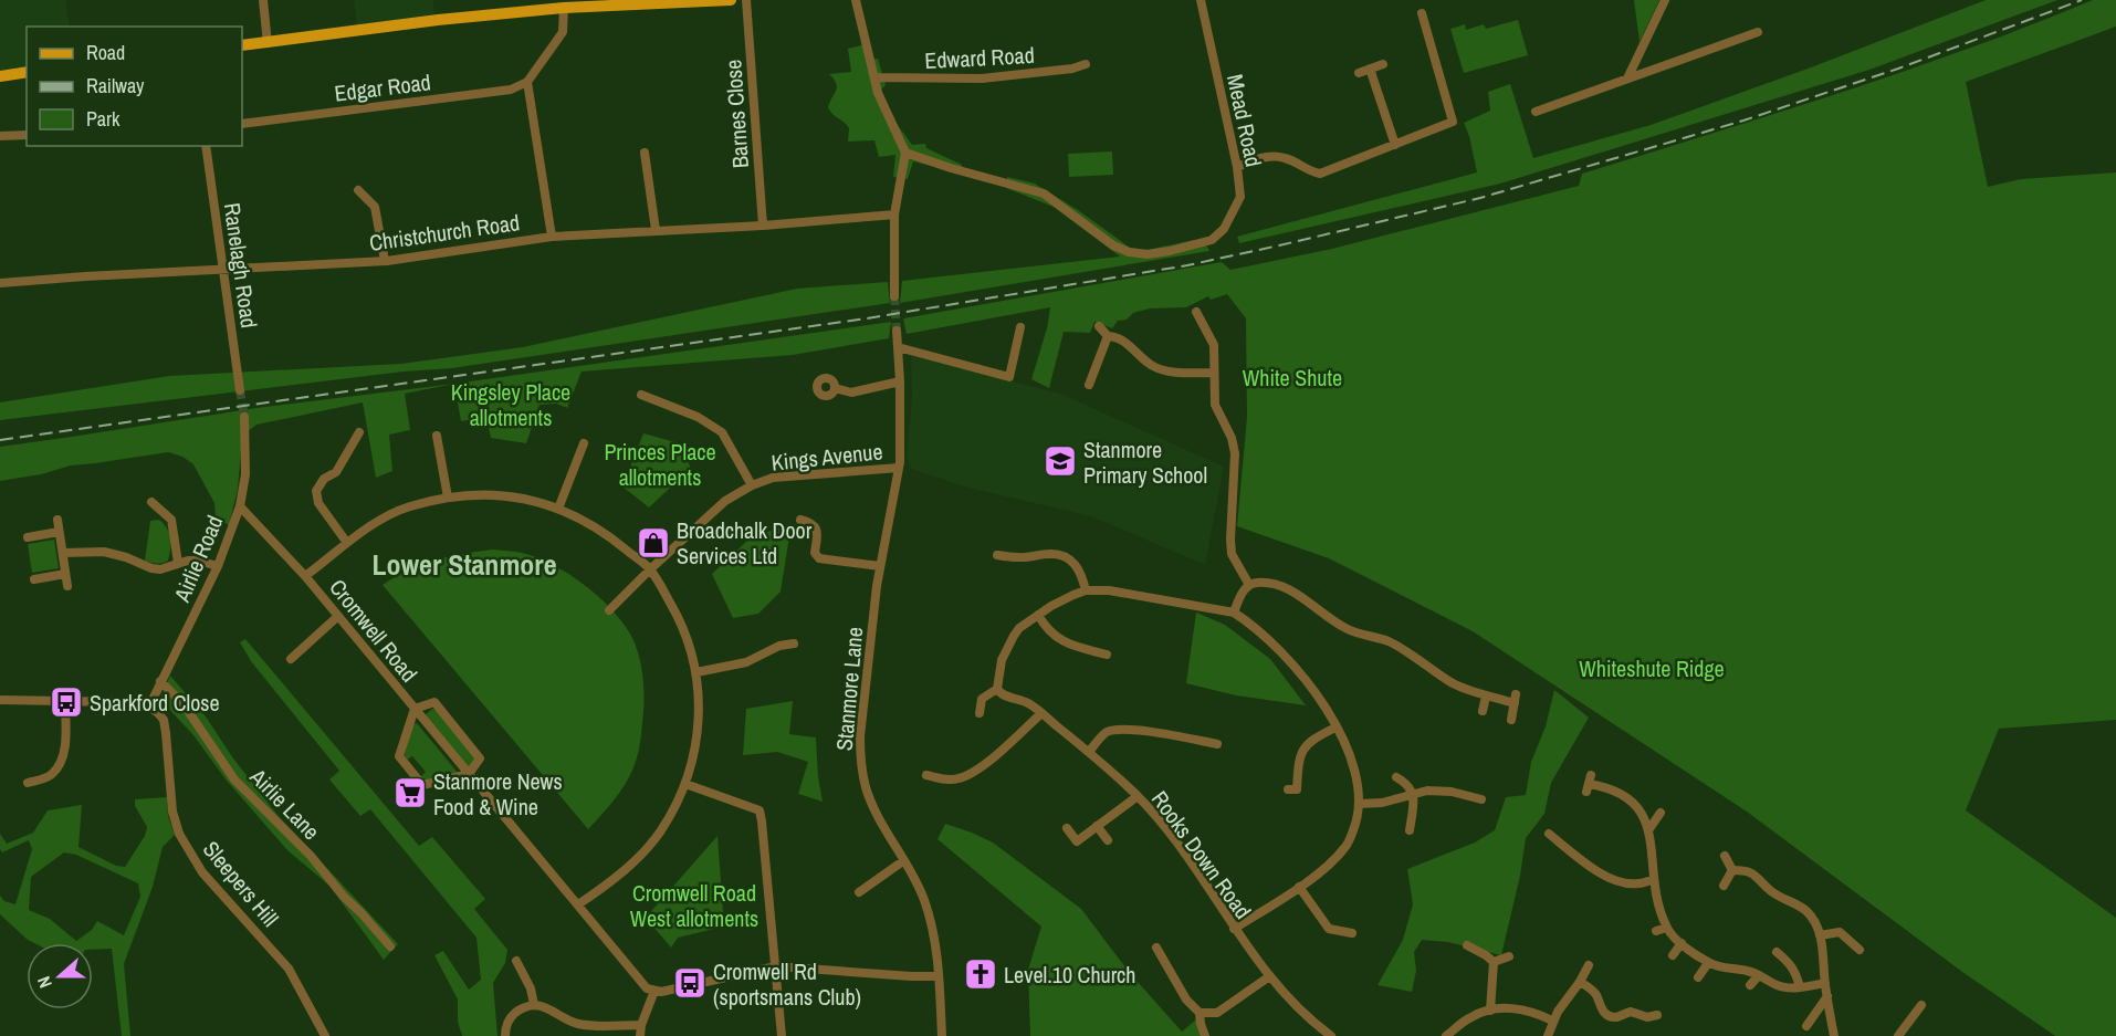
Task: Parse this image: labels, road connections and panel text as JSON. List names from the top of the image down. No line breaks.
{"streets":{"street":["Edward Road","Edgar Road","Barnes Close","Mead Road","Christchurch Road","Ranelagh Road","Kings Avenue","Airlie Road","Cromwell Road","Stanmore Lane","Airlie Lane","Rooks Down Road","Sleepers Hill"]},"crossings":[["Barnes Close","Christchurch Road"],["Christchurch Road","Ranelagh Road"],["Kings Avenue","Stanmore Lane"],["Airlie Road","Cromwell Road"],["Airlie Road","Airlie Lane"],["Airlie Road","Sleepers Hill"]],"districts":["Lower Stanmore"],"parks":["White Shute","Kingsley Place allotments","Princes Place allotments","Whiteshute Ridge","Cromwell Road West allotments"],"places":{"school or university":["Stanmore Primary School"],"shop":["Broadchalk Door Services Ltd"],"bus stop":["Sparkford Close","Cromwell Rd (sportsmans Club)"],"supermarket":["Stanmore News Food & Wine"],"church":["Level.10 Church"]},"legend":["Road","Railway","Park"],"north":"left"}
